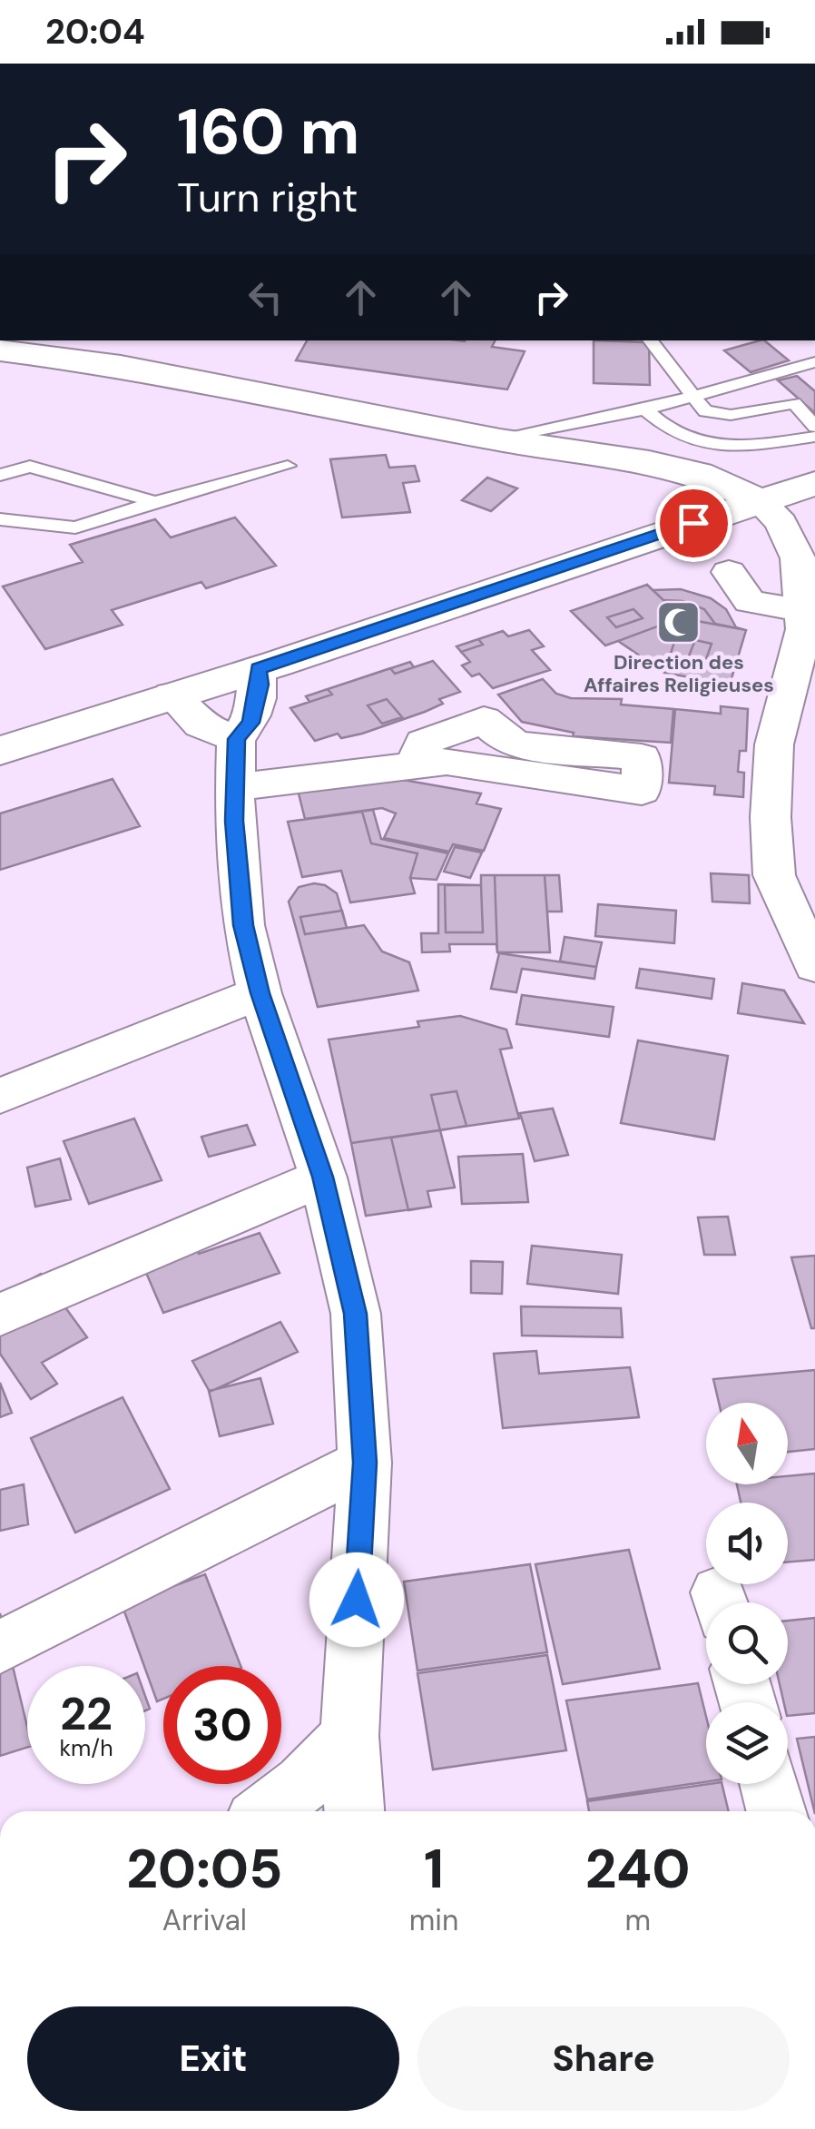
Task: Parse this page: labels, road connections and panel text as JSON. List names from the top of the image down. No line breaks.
{"places":{"mosque":["Direction des Affaires Religieuses"]},"north":"top","page":{"status":"20:04","turn":["160 m","Turn right"],"speed":"22 km/h","limit":"30","eta":["20:05","Arrival","1","min","240","m"],"buttons":["Exit","Share"]}}
